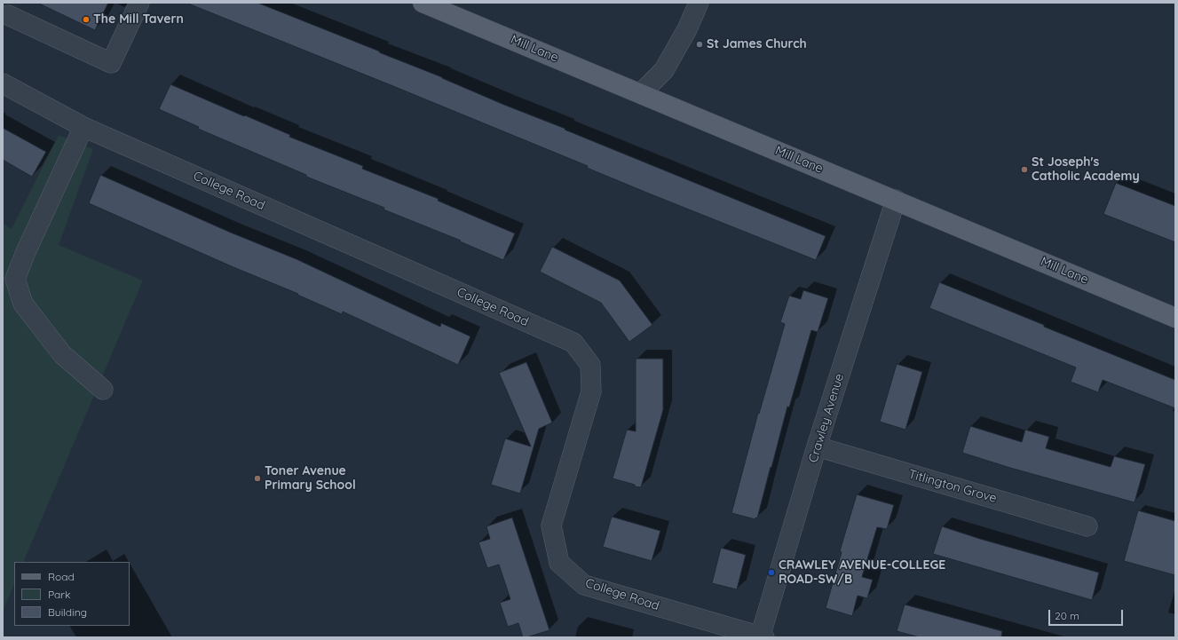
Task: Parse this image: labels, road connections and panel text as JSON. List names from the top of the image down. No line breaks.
{"streets":{"main road":["Mill Lane"],"street":["College Road","Crawley Avenue","Titlington Grove"]},"crossings":[["Mill Lane","Crawley Avenue"],["College Road","Crawley Avenue"],["Crawley Avenue","Titlington Grove"]],"places":["The Mill Tavern","St James Church","St Joseph's Catholic Academy","Toner Avenue Primary School","CRAWLEY AVENUE-COLLEGE ROAD-SW/B"],"legend":["Road","Park","Building"],"scale_bar":"20 m"}
